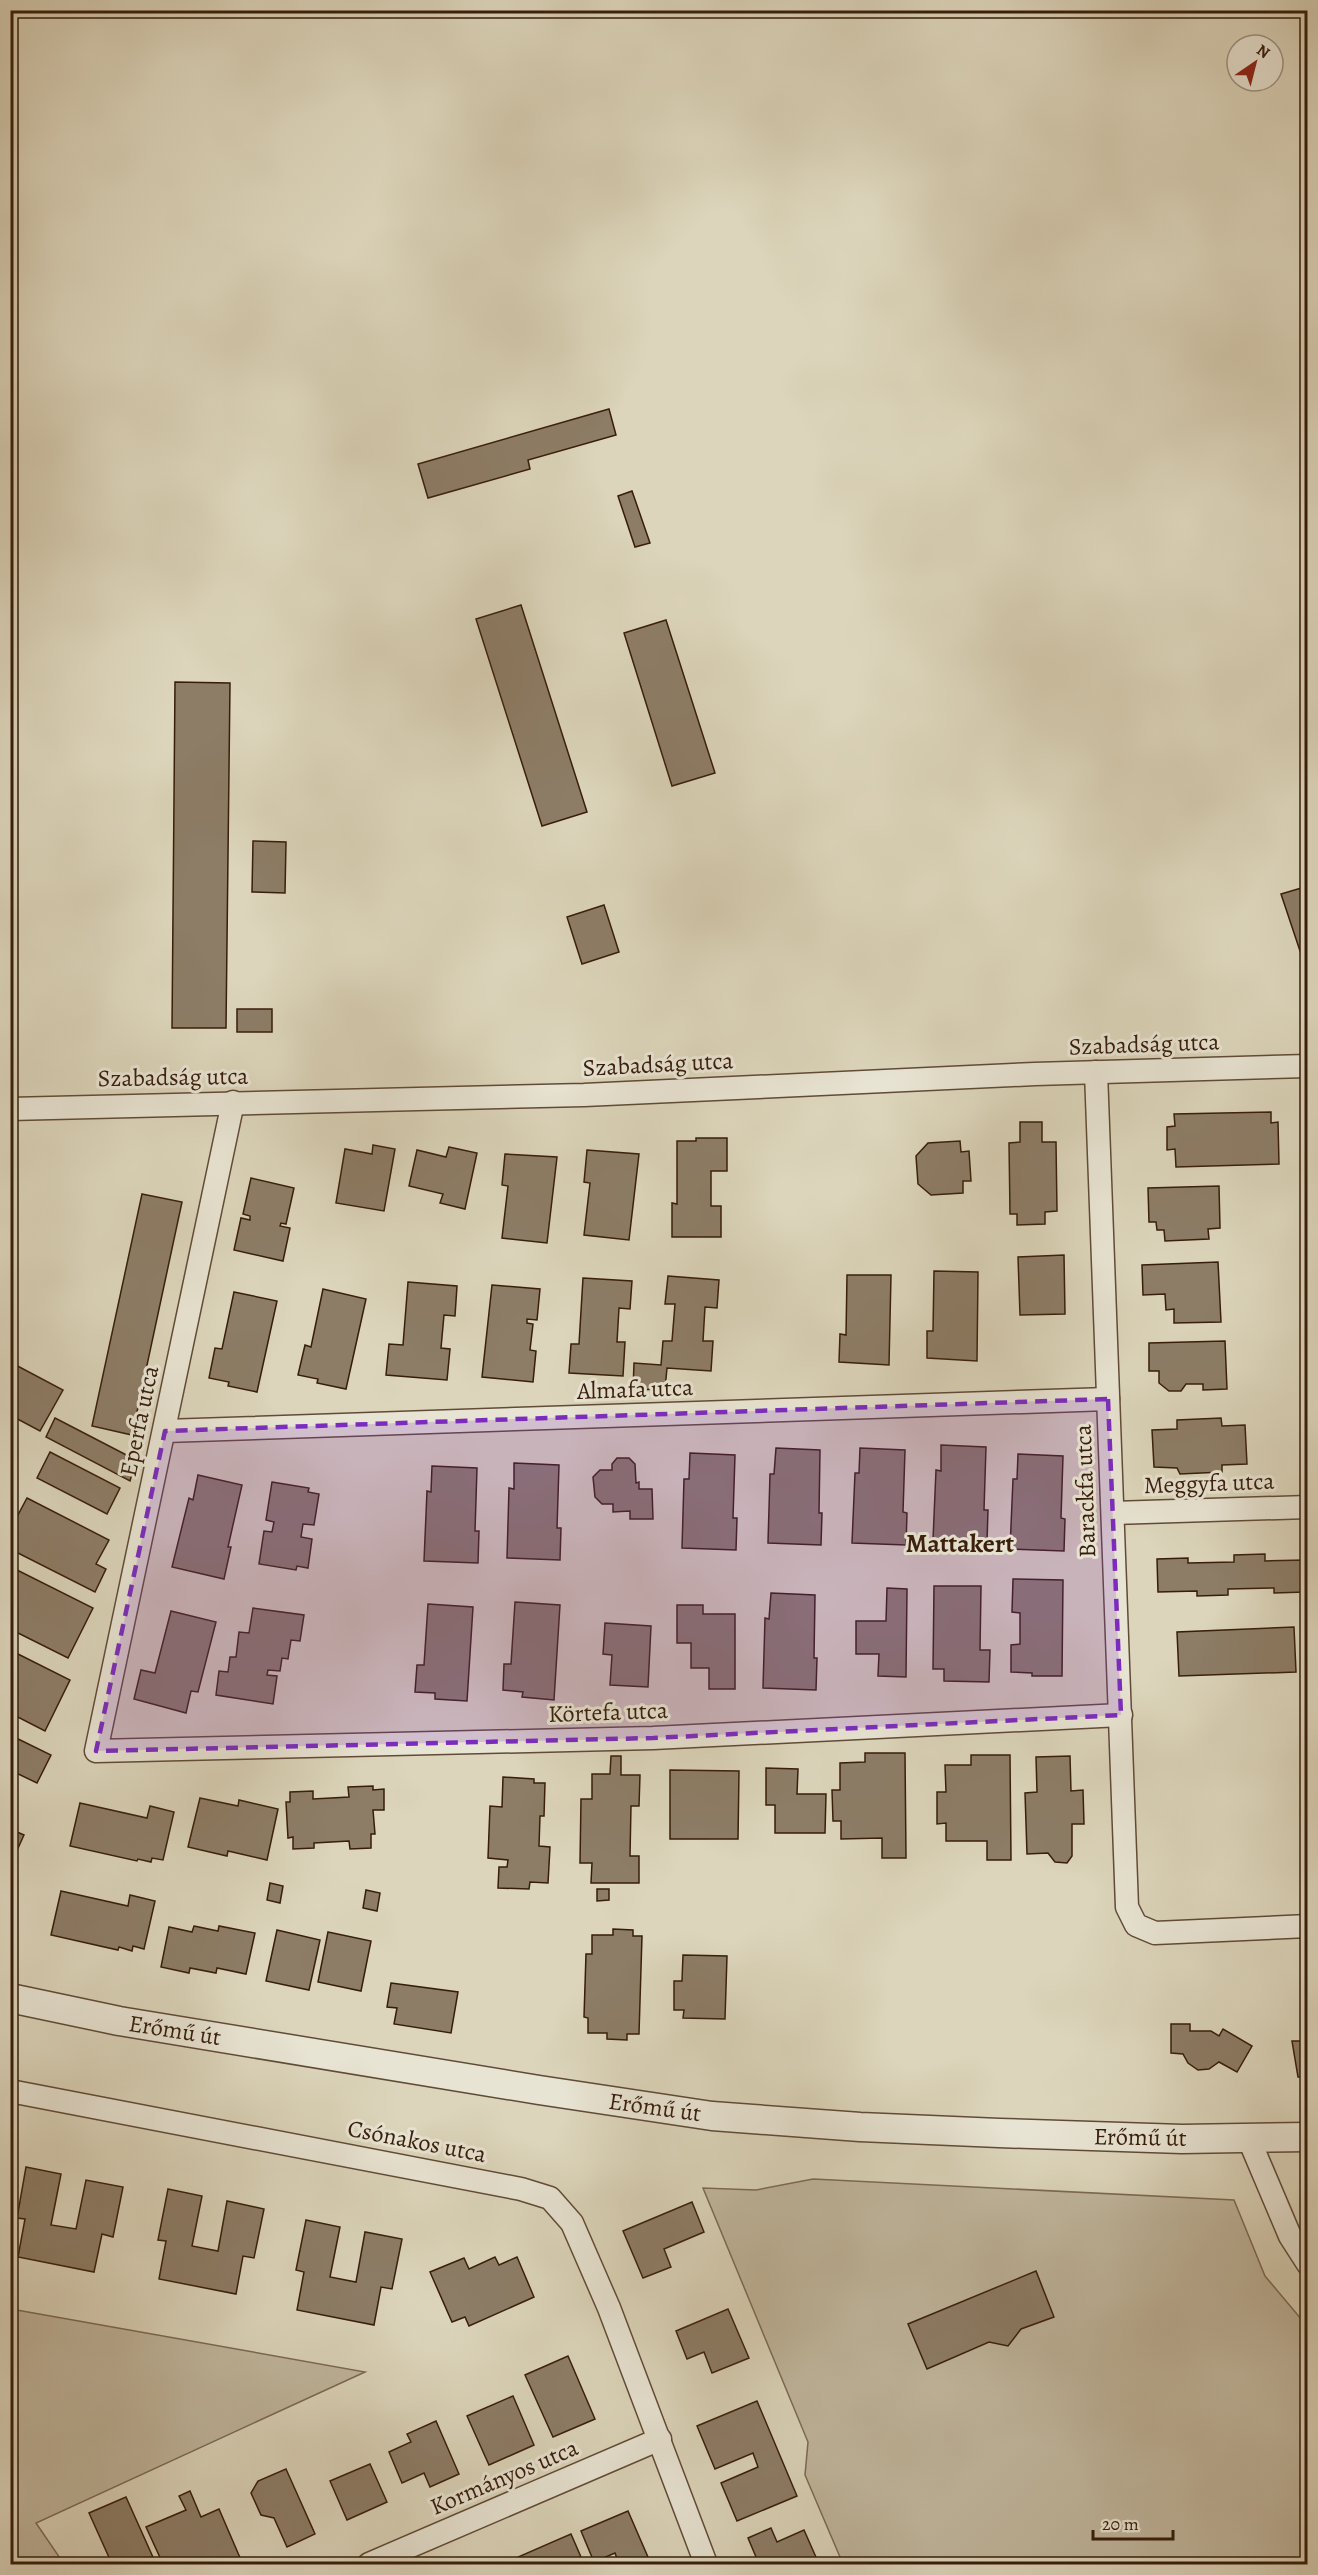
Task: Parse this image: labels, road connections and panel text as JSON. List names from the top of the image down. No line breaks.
{"streets":{"street":["Szabadság utca","Almafa utca","Eperfa utca","Meggyfa utca","Barackfa utca","Körtefa utca","Erőmű út","Csónakos utca","Kormányos utca"]},"crossings":[["Szabadság utca","Eperfa utca"],["Szabadság utca","Barackfa utca"],["Almafa utca","Eperfa utca"],["Almafa utca","Barackfa utca"],["Eperfa utca","Körtefa utca"],["Meggyfa utca","Barackfa utca"],["Barackfa utca","Körtefa utca"],["Csónakos utca","Kormányos utca"]],"districts":["Mattakert"],"scale_bar":"20 m","north":"top right"}
